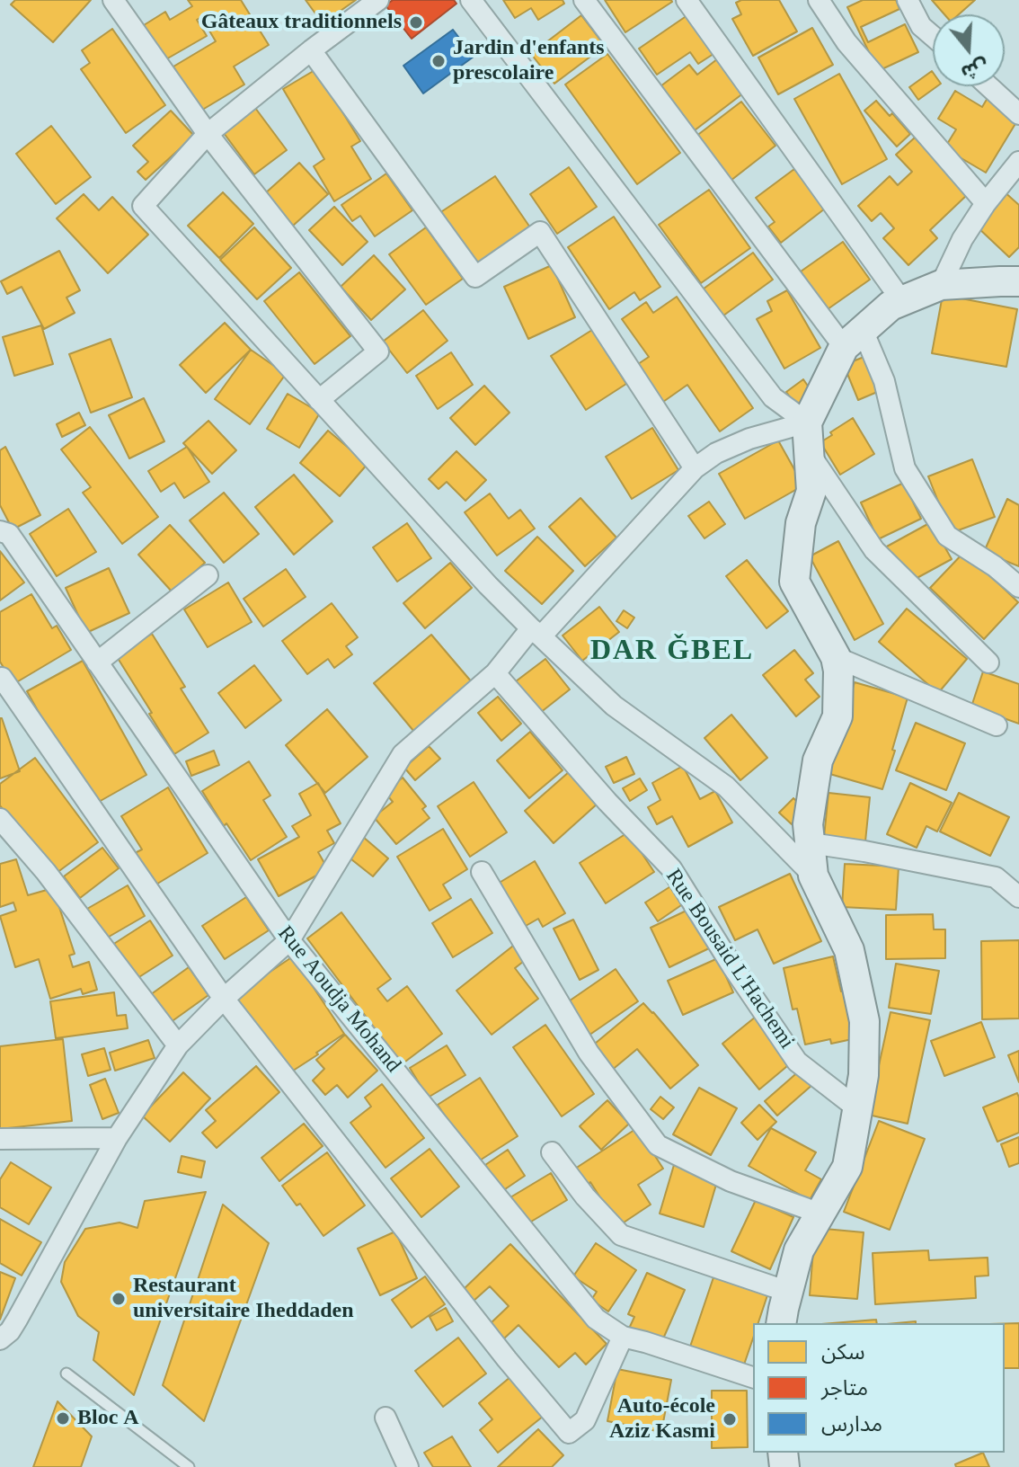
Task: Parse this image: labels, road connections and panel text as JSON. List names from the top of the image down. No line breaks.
{"streets":{"street":["Rue Bousaid L'Hachemi","Rue Aoudja Mohand"]},"districts":["DAR ǦBEL"],"places":["Gâteaux traditionnels","Jardin d'enfants prescolaire","Restaurant universitaire Iheddaden","Bloc A","Auto-école Aziz Kasmi"],"legend":["سكن","متاجر","مدارس"],"north":"bottom"}
